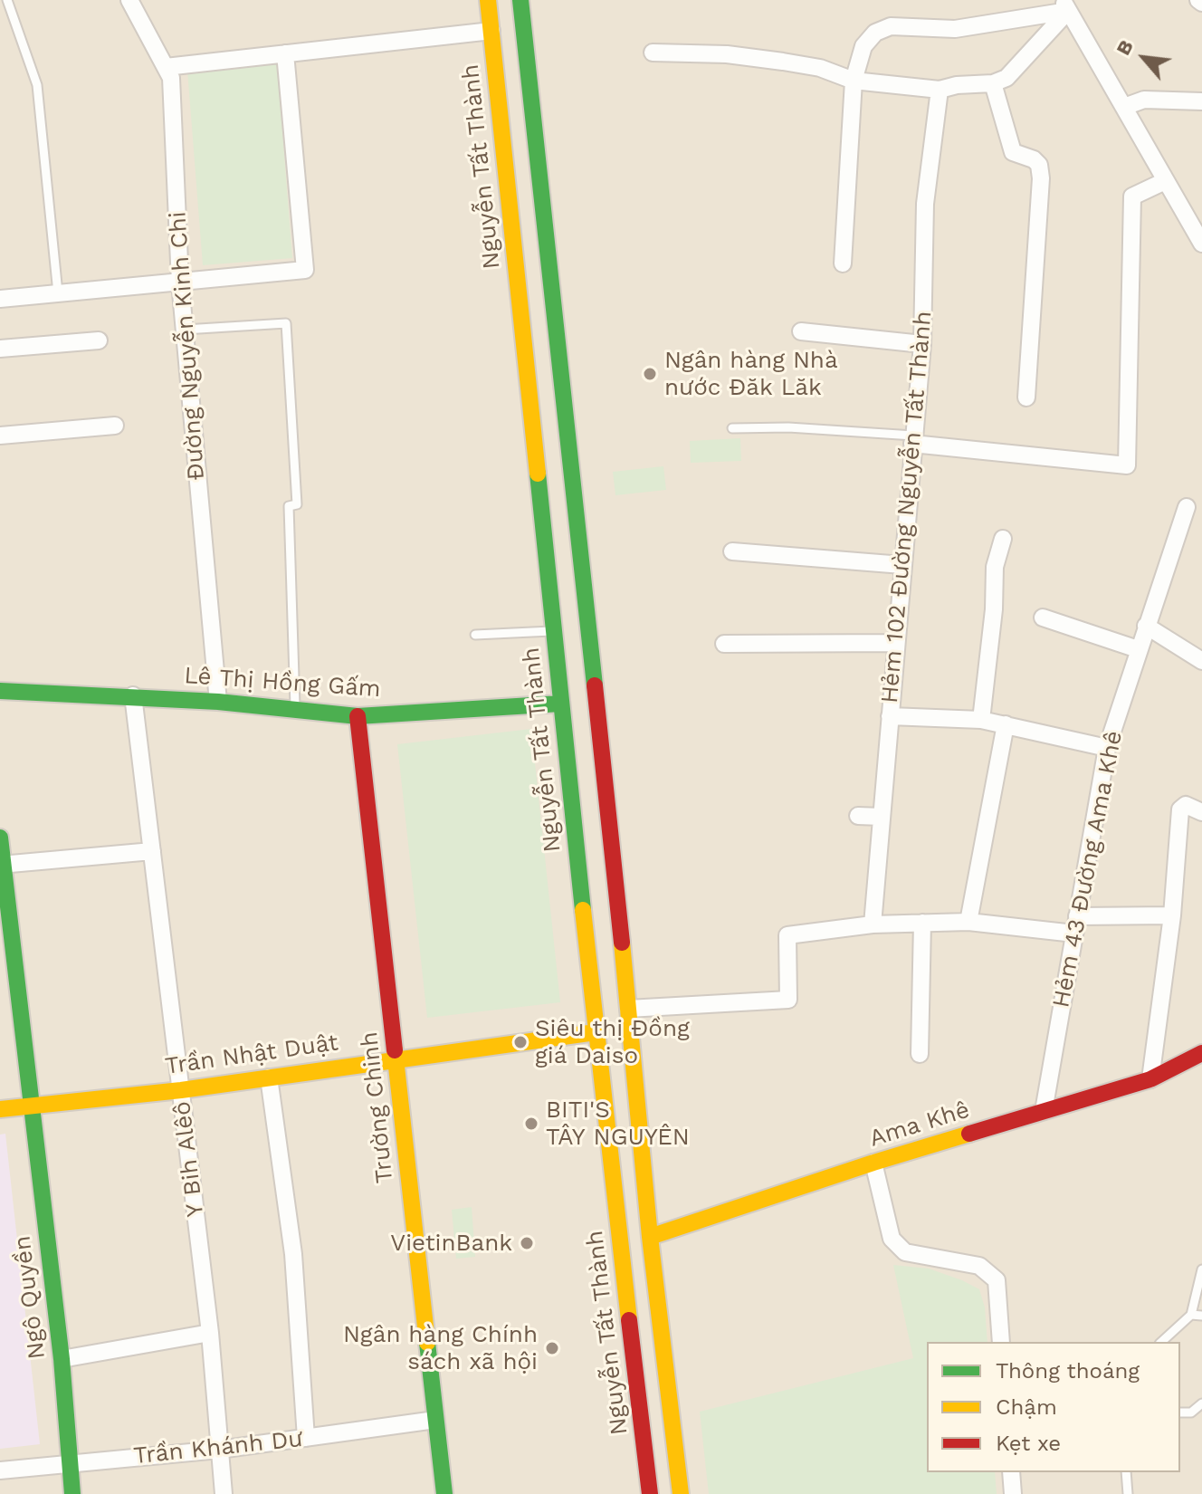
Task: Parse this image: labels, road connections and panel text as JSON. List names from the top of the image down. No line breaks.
{"streets":{"street":["Nguyễn Tất Thành","Đường Nguyễn Kinh Chi","Hẻm 102 Đường Nguyễn Tất Thành","Lê Thị Hồng Gấm","Hẻm 43 Đường Ama Khê","Trần Nhật Duật","Trường Chinh","Ama Khê","Y Bih Alêô","Ngô Quyền","Trần Khánh Dư"]},"crossings":[["Nguyễn Tất Thành","Lê Thị Hồng Gấm"],["Nguyễn Tất Thành","Trần Nhật Duật"],["Nguyễn Tất Thành","Ama Khê"],["Đường Nguyễn Kinh Chi","Lê Thị Hồng Gấm"],["Lê Thị Hồng Gấm","Trường Chinh"],["Lê Thị Hồng Gấm","Y Bih Alêô"],["Hẻm 43 Đường Ama Khê","Ama Khê"],["Trần Nhật Duật","Trường Chinh"],["Trần Nhật Duật","Y Bih Alêô"],["Trần Nhật Duật","Ngô Quyền"],["Trường Chinh","Trần Khánh Dư"],["Y Bih Alêô","Trần Khánh Dư"],["Ngô Quyền","Trần Khánh Dư"]],"places":["Ngân hàng Nhà nước Đăk Lăk","Siêu thị Đồng giá Daiso","BITI'S TÂY NGUYÊN","VietinBank","Ngân hàng Chính sách xã hội"],"legend":["Thông thoáng","Chậm","Kẹt xe"],"north":"top left"}
